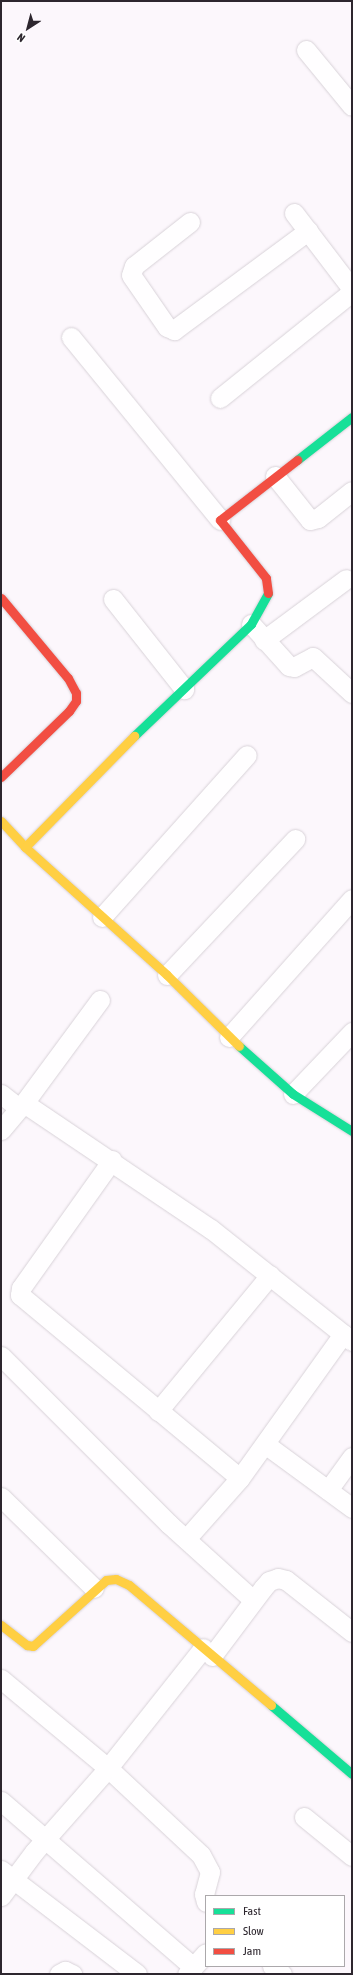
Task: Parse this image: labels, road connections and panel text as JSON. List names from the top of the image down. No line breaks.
{"legend":["Fast","Slow","Jam"],"north":"bottom left"}
